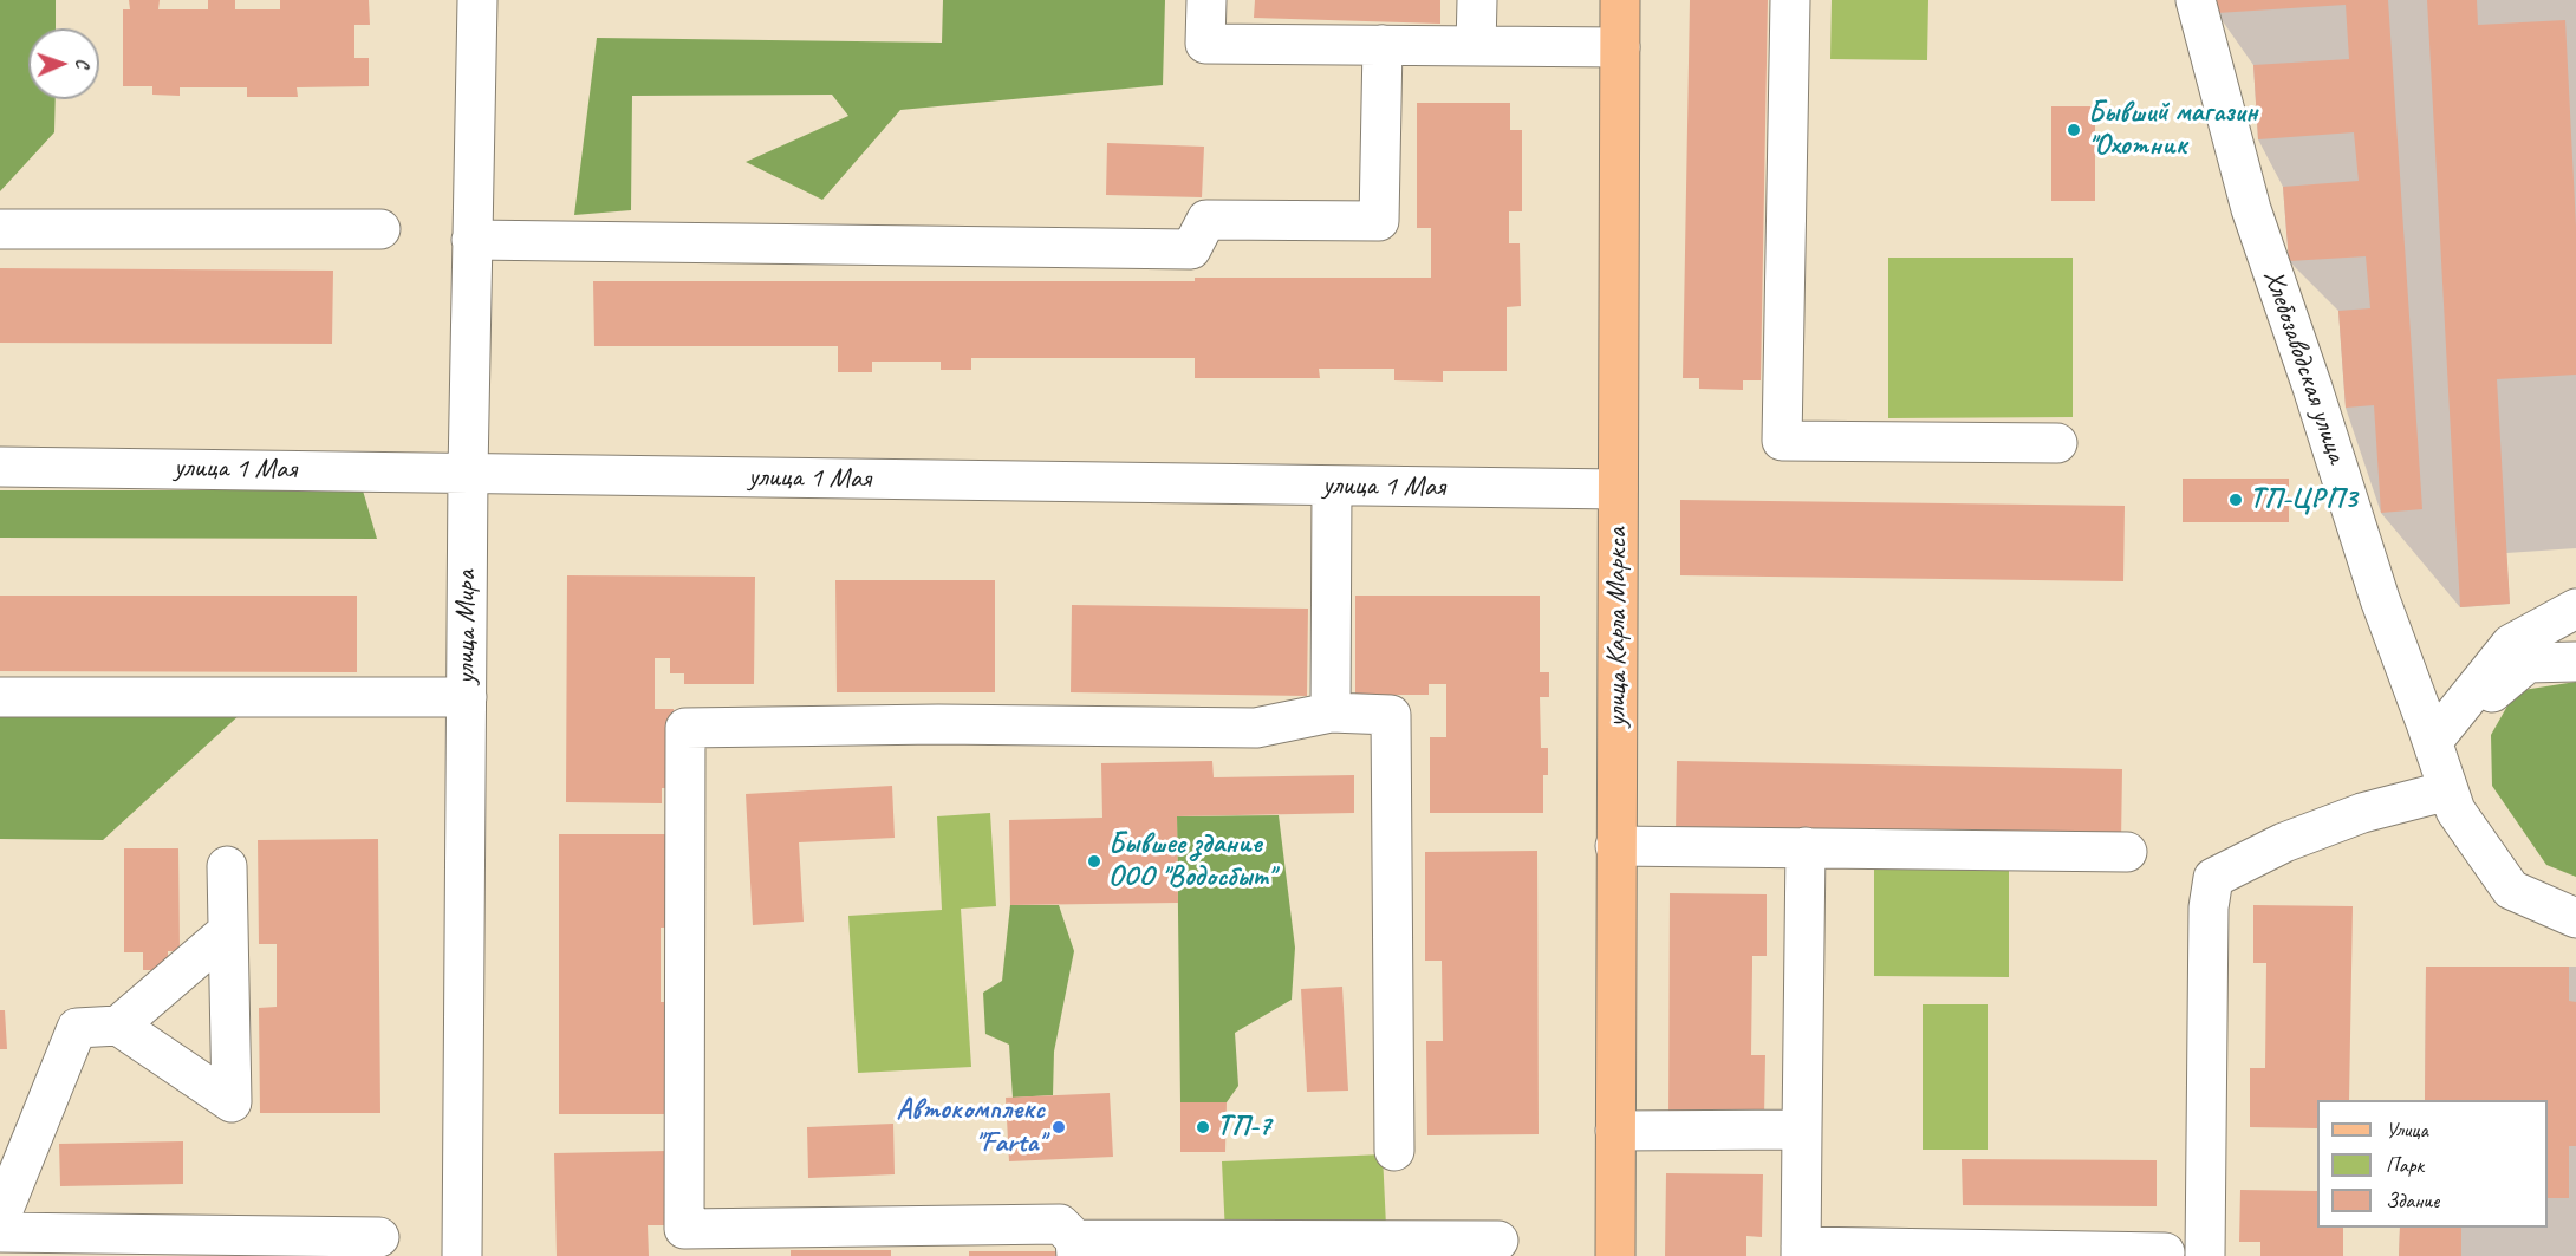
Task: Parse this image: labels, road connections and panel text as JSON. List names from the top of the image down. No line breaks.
{"streets":{"main road":["улица Карла Маркса"],"street":["Хлебозаводская улица","улица 1 Мая","улица Мира"]},"crossings":[["улица 1 Мая","улица Мира"],["улица 1 Мая","улица Карла Маркса"]],"places":["Бывший магазин \"Охотник","ТП-ЦРП3","Бывшее здание ООО \"Водосбыт\"","Автокомплекс \"Farta\"","ТП-7"],"legend":["Улица","Парк","Здание"],"north":"right"}
